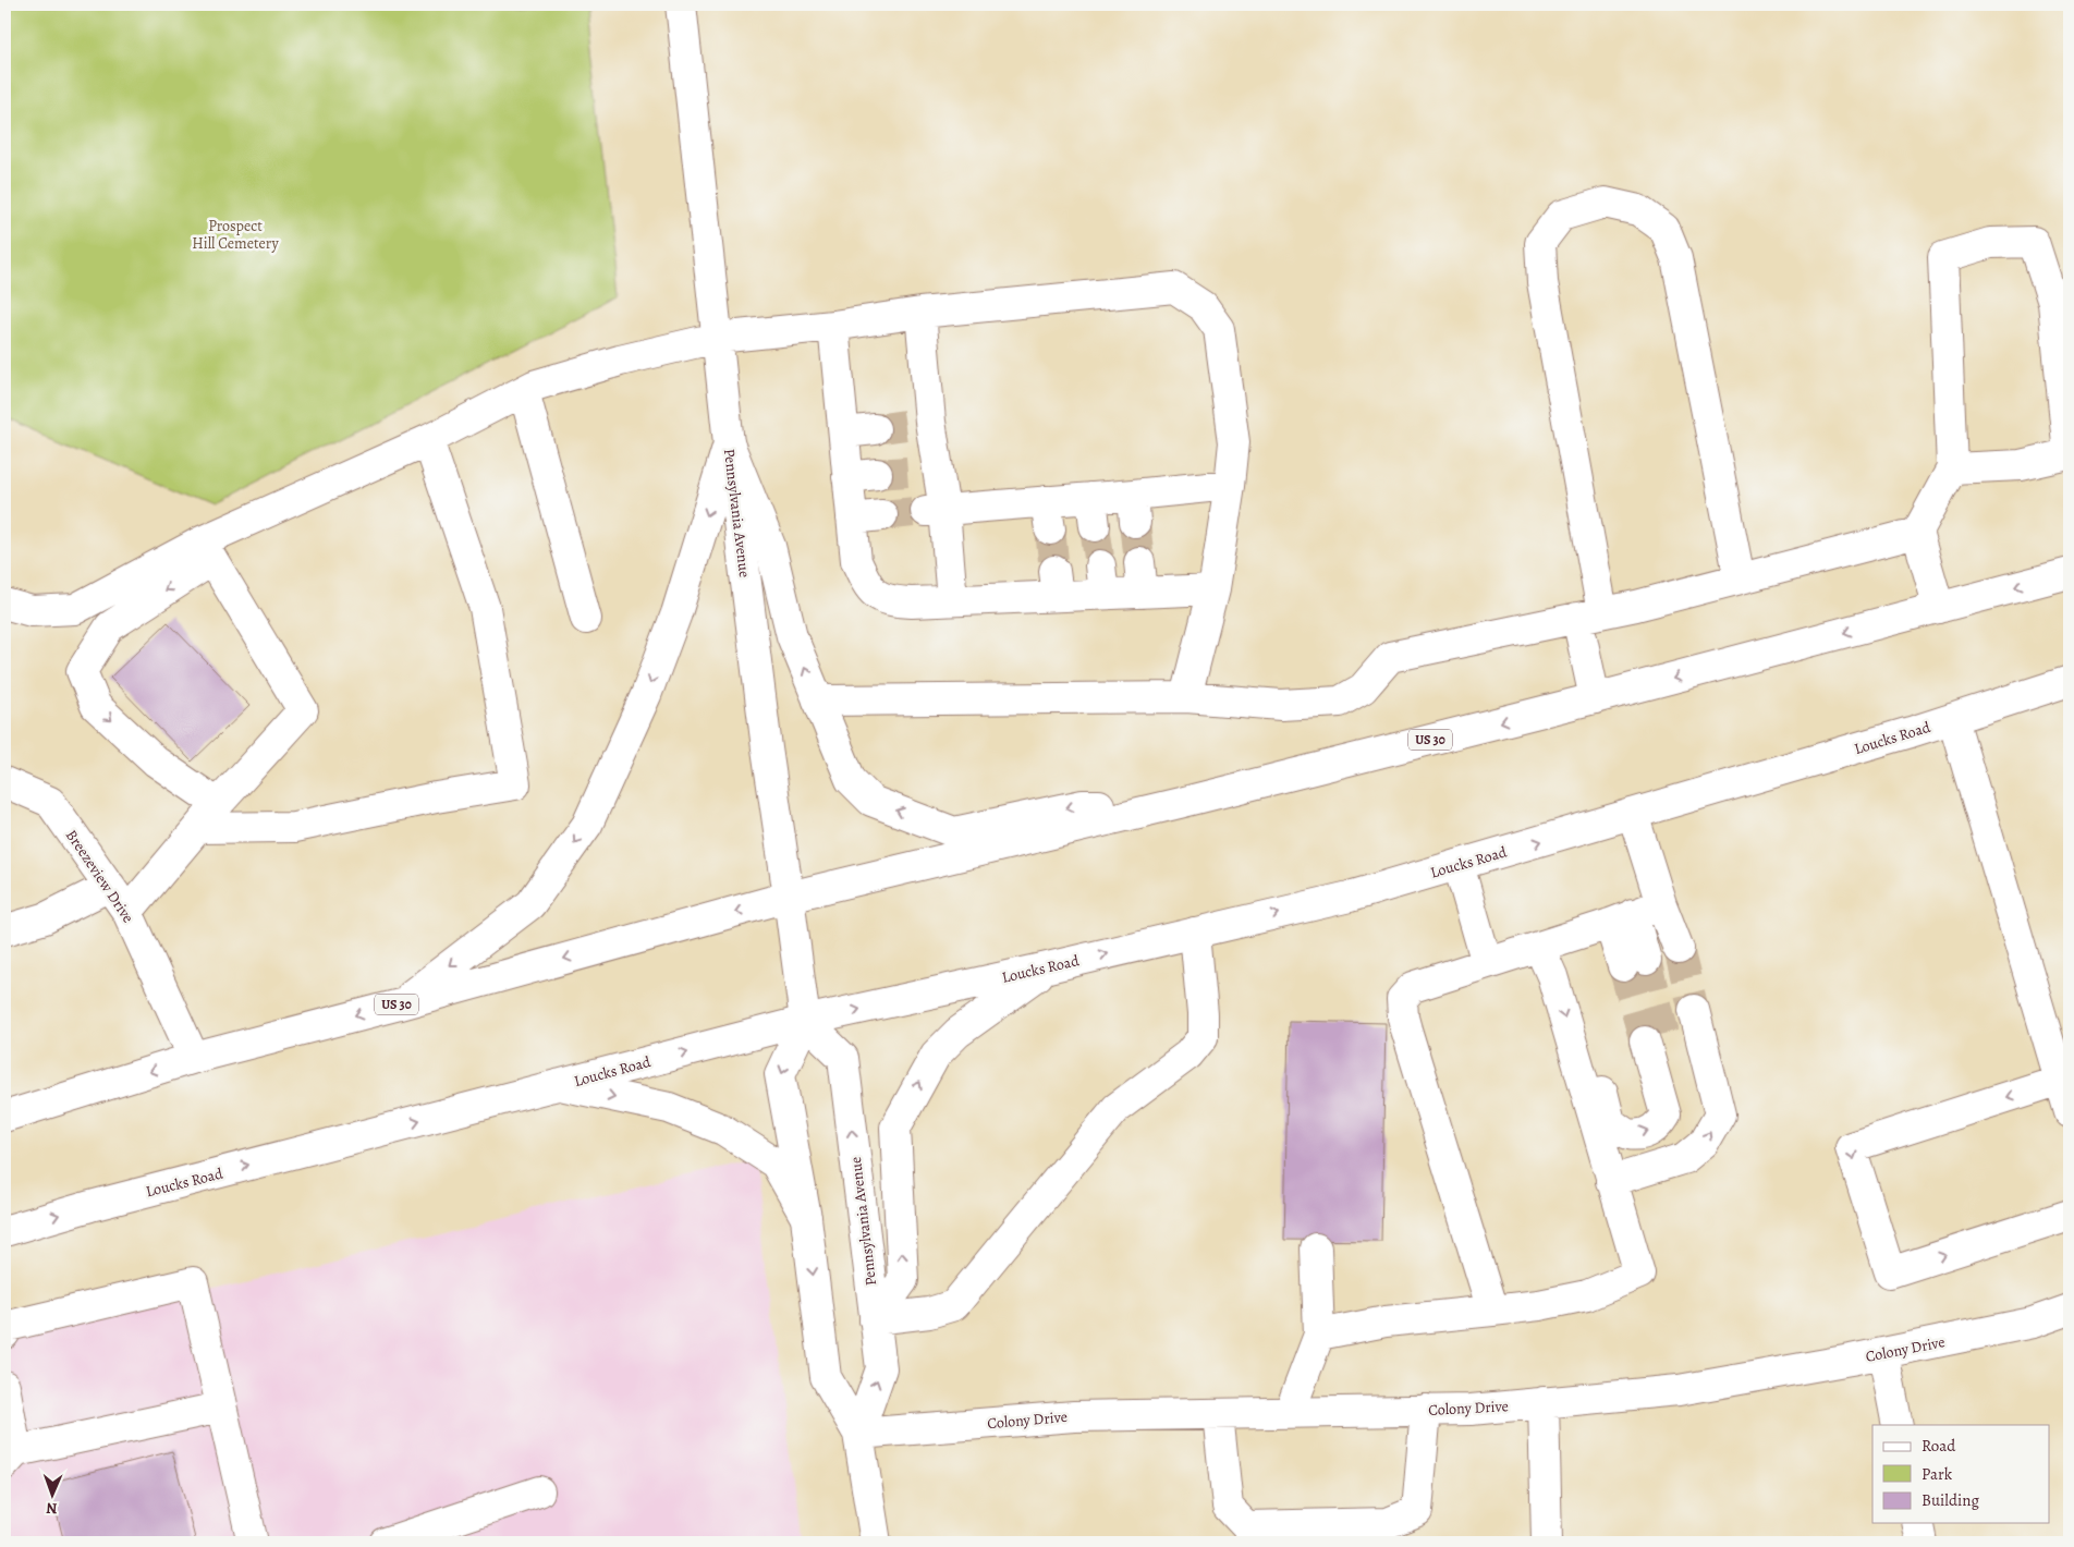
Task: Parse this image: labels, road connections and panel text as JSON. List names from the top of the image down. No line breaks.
{"streets":{"main road":["Pennsylvania Avenue","Loucks Road","US 30","Breezeview Drive","Colony Drive"]},"crossings":[["Pennsylvania Avenue","Loucks Road"],["Pennsylvania Avenue","US 30"],["Pennsylvania Avenue","Colony Drive"],["US 30","Breezeview Drive"]],"parks":["Prospect Hill Cemetery"],"legend":["Road","Park","Building"],"north":"bottom"}
